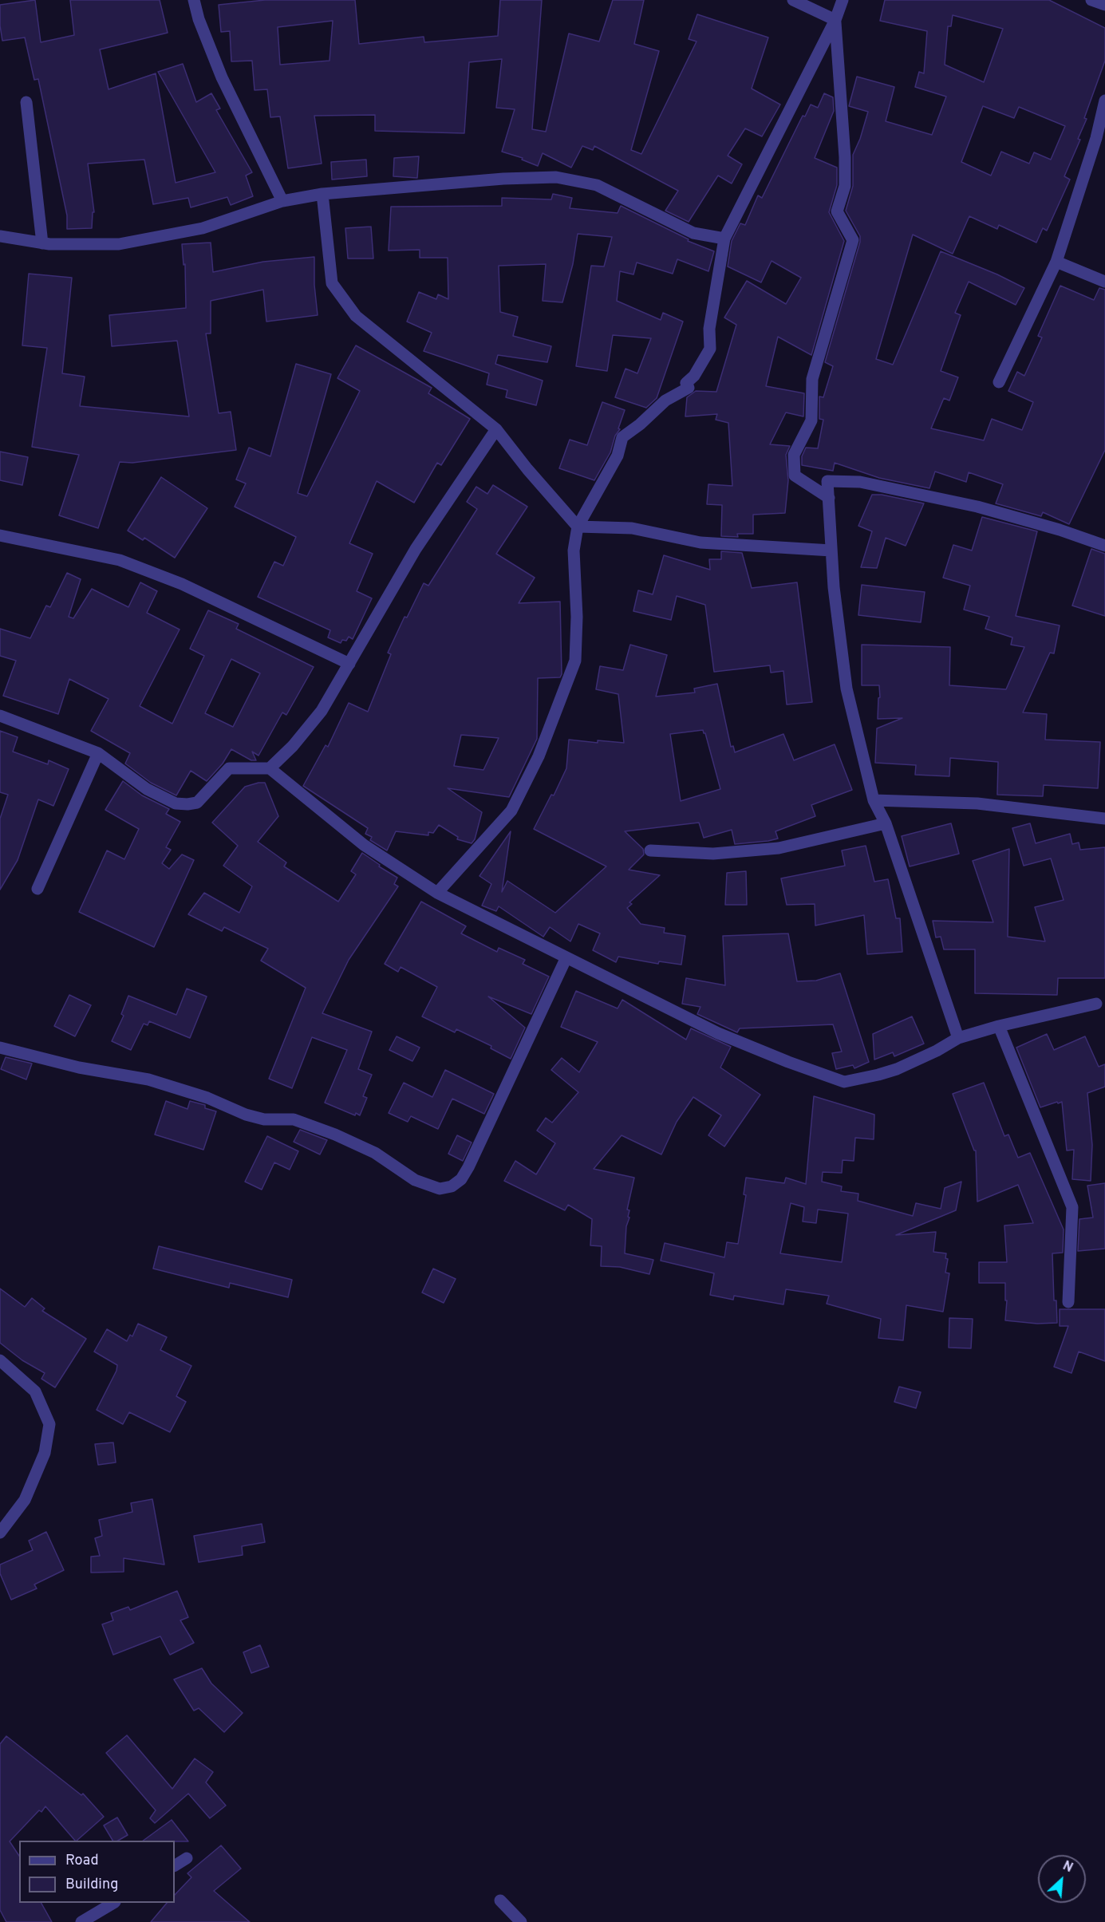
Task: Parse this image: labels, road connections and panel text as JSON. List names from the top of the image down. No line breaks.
{"legend":["Road","Building"],"north":"top right"}
